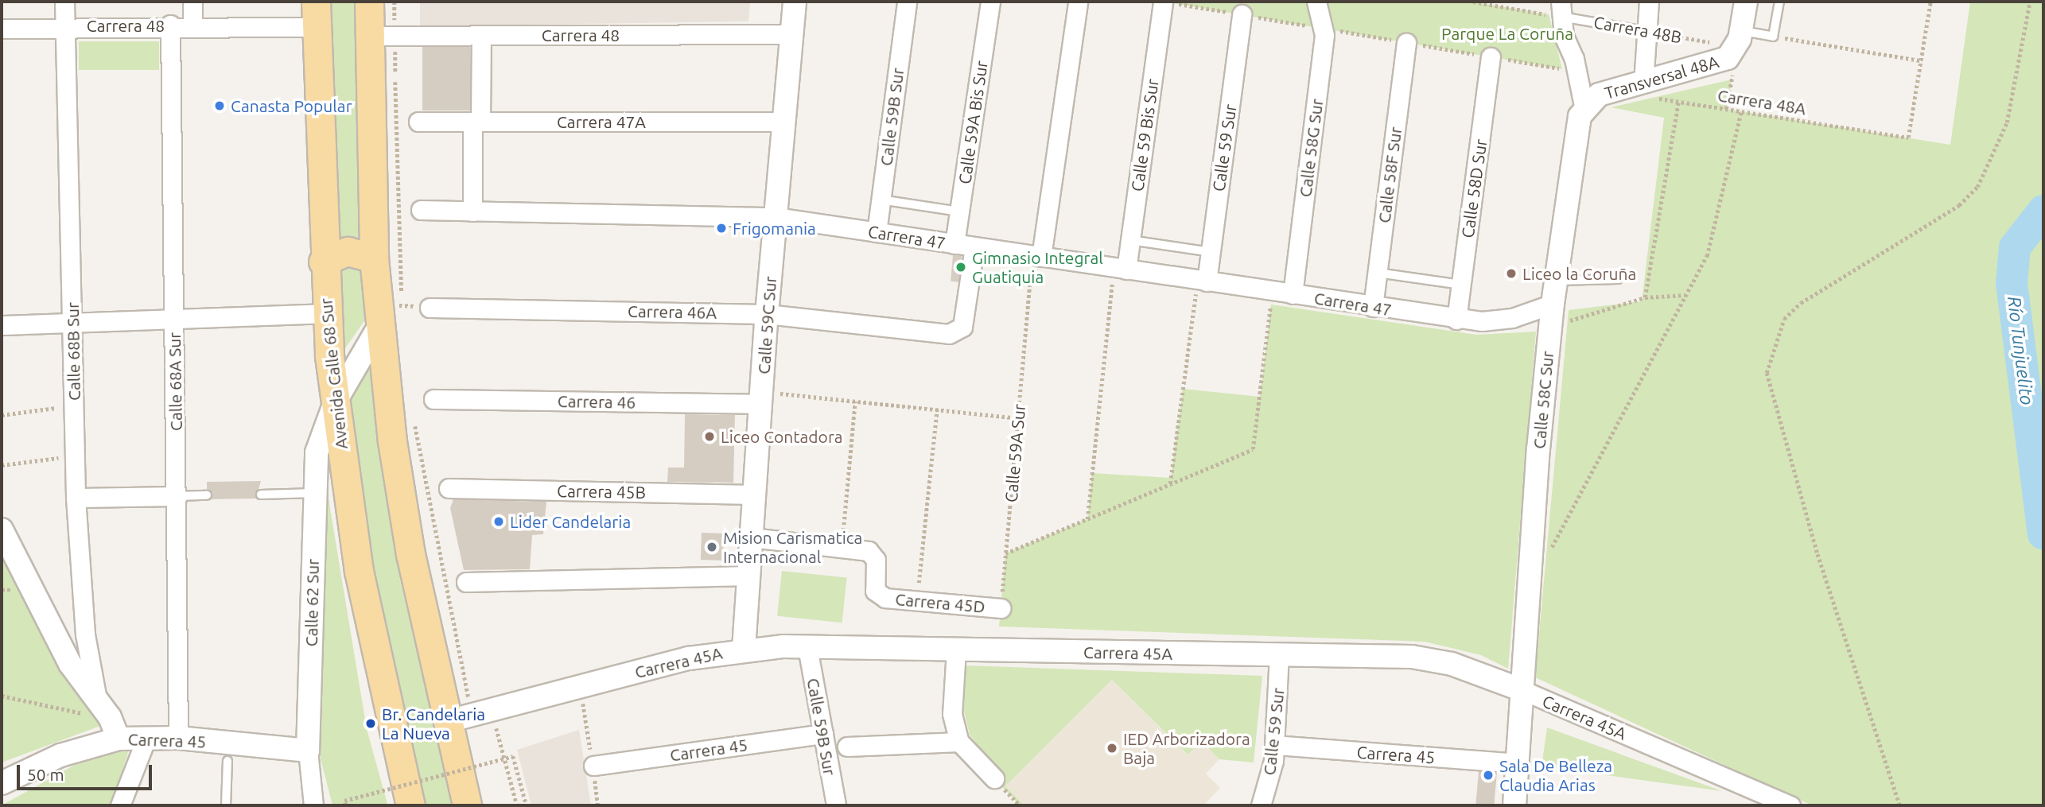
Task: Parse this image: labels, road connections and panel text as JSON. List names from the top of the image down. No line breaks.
{"streets":{"main road":["Avenida Calle 68 Sur"],"street":["Carrera 48","Transversal 48A","Calle 59B Sur","Carrera 47A","Calle 59A Bis Sur","Calle 59 Bis Sur","Calle 59 Sur","Calle 58G Sur","Calle 58F Sur","Calle 58D Sur","Carrera 47","Carrera 46A","Calle 59C Sur","Calle 68B Sur","Calle 68A Sur","Calle 58C Sur","Carrera 46","Carrera 45B","Calle 62 Sur","Carrera 45D","Carrera 45A","Carrera 45"],"lane":["Carrera 48B"],"path":["Carrera 48A","Calle 59A Sur"]},"crossings":[["Carrera 48","Calle 59C Sur"],["Carrera 48","Calle 68B Sur"],["Carrera 48","Avenida Calle 68 Sur"],["Carrera 48","Calle 68A Sur"],["Carrera 48B","Transversal 48A"],["Carrera 48B","Calle 58C Sur"],["Transversal 48A","Carrera 48A"],["Transversal 48A","Calle 58C Sur"],["Calle 59B Sur","Carrera 47"],["Calle 59B Sur","Carrera 45A"],["Calle 59B Sur","Carrera 45"],["Carrera 47A","Calle 59C Sur"],["Calle 59A Bis Sur","Carrera 47"],["Calle 59 Bis Sur","Carrera 47"],["Calle 59 Sur","Carrera 47"],["Calle 59 Sur","Carrera 45A"],["Calle 59 Sur","Carrera 45"],["Calle 58G Sur","Carrera 47"],["Calle 58F Sur","Carrera 47"],["Calle 58D Sur","Carrera 47"],["Carrera 47","Carrera 46A"],["Carrera 47","Calle 59C Sur"],["Carrera 47","Calle 58C Sur"],["Carrera 47","Calle 59A Sur"],["Carrera 46A","Calle 59C Sur"],["Calle 59C Sur","Carrera 46"],["Calle 59C Sur","Carrera 45B"],["Calle 59C Sur","Carrera 45D"],["Calle 59C Sur","Carrera 45A"],["Calle 68B Sur","Carrera 45"],["Avenida Calle 68 Sur","Calle 62 Sur"],["Calle 68A Sur","Carrera 45"],["Calle 58C Sur","Carrera 45A"],["Calle 58C Sur","Carrera 45"],["Calle 59A Sur","Carrera 45D"],["Calle 62 Sur","Carrera 45"]],"water":["Río Tunjuelito"],"parks":["Parque La Coruña"],"places":["Canasta Popular","Frigomania","Gimnasio Integral Guatiquia","Liceo la Coruña","Liceo Contadora","Lider Candelaria","Mision Carismatica Internacional","Br. Candelaria La Nueva","IED Arborizadora Baja","Sala De Belleza Claudia Arias"],"scale_bar":"50 m"}
